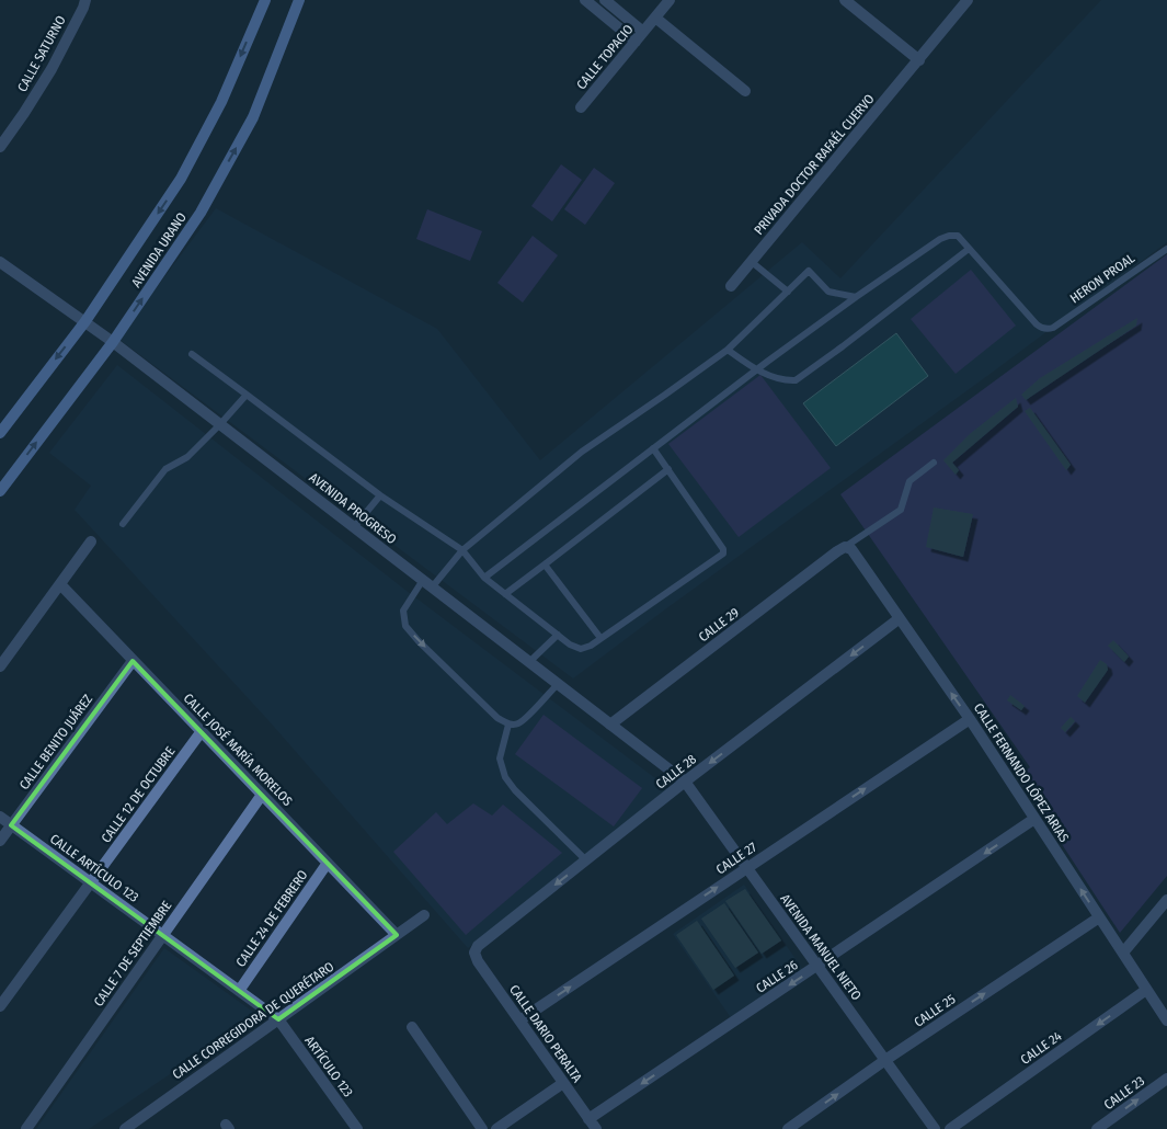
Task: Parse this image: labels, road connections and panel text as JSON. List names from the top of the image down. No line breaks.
{"streets":{"main road":["AVENIDA URANO"],"street":["CALLE SATURNO","CALLE TOPACIO","PRIVADA DOCTOR RAFAÉL CUERVO","AVENIDA PROGRESO","CALLE 29","CALLE BENITO JUÁREZ","CALLE JOSÉ MARÍA MORELOS","CALLE 28","CALLE FERNANDO LÓPEZ ARIAS","CALLE 12 DE OCTUBRE","CALLE 27","CALLE ARTÍCULO 123","CALLE 24 DE FEBRERO","AVENIDA MANUEL NIETO","CALLE 7 DE SEPTIEMBRE","CALLE 26","CALLE 25","CALLE CORREGIDORA DE QUERÉTARO","CALLE DARIO PERALTA","CALLE 24","ARTÍCULO 123","CALLE 23"],"lane":["HERON PROAL"]},"crossings":[["AVENIDA URANO","AVENIDA PROGRESO"],["AVENIDA PROGRESO","CALLE 29"],["AVENIDA PROGRESO","CALLE 28"],["AVENIDA PROGRESO","AVENIDA MANUEL NIETO"],["CALLE 29","CALLE FERNANDO LÓPEZ ARIAS"],["CALLE BENITO JUÁREZ","CALLE JOSÉ MARÍA MORELOS"],["CALLE BENITO JUÁREZ","CALLE ARTÍCULO 123"],["CALLE JOSÉ MARÍA MORELOS","CALLE 12 DE OCTUBRE"],["CALLE JOSÉ MARÍA MORELOS","CALLE 24 DE FEBRERO"],["CALLE JOSÉ MARÍA MORELOS","CALLE 7 DE SEPTIEMBRE"],["CALLE JOSÉ MARÍA MORELOS","CALLE CORREGIDORA DE QUERÉTARO"],["CALLE 28","CALLE FERNANDO LÓPEZ ARIAS"],["CALLE 28","AVENIDA MANUEL NIETO"],["CALLE 28","CALLE DARIO PERALTA"],["CALLE FERNANDO LÓPEZ ARIAS","CALLE 27"],["CALLE FERNANDO LÓPEZ ARIAS","CALLE 26"],["CALLE FERNANDO LÓPEZ ARIAS","CALLE 25"],["CALLE FERNANDO LÓPEZ ARIAS","CALLE 24"],["CALLE 12 DE OCTUBRE","CALLE ARTÍCULO 123"],["CALLE 27","AVENIDA MANUEL NIETO"],["CALLE 27","CALLE DARIO PERALTA"],["CALLE ARTÍCULO 123","CALLE 24 DE FEBRERO"],["CALLE ARTÍCULO 123","CALLE 7 DE SEPTIEMBRE"],["CALLE ARTÍCULO 123","CALLE CORREGIDORA DE QUERÉTARO"],["CALLE ARTÍCULO 123","ARTÍCULO 123"],["AVENIDA MANUEL NIETO","CALLE 26"],["AVENIDA MANUEL NIETO","CALLE 25"],["CALLE 26","CALLE DARIO PERALTA"],["CALLE CORREGIDORA DE QUERÉTARO","ARTÍCULO 123"]],"one_way":["CALLE 28","CALLE FERNANDO LÓPEZ ARIAS","CALLE 27","CALLE 26","CALLE 25","CALLE 24","CALLE 23"]}
